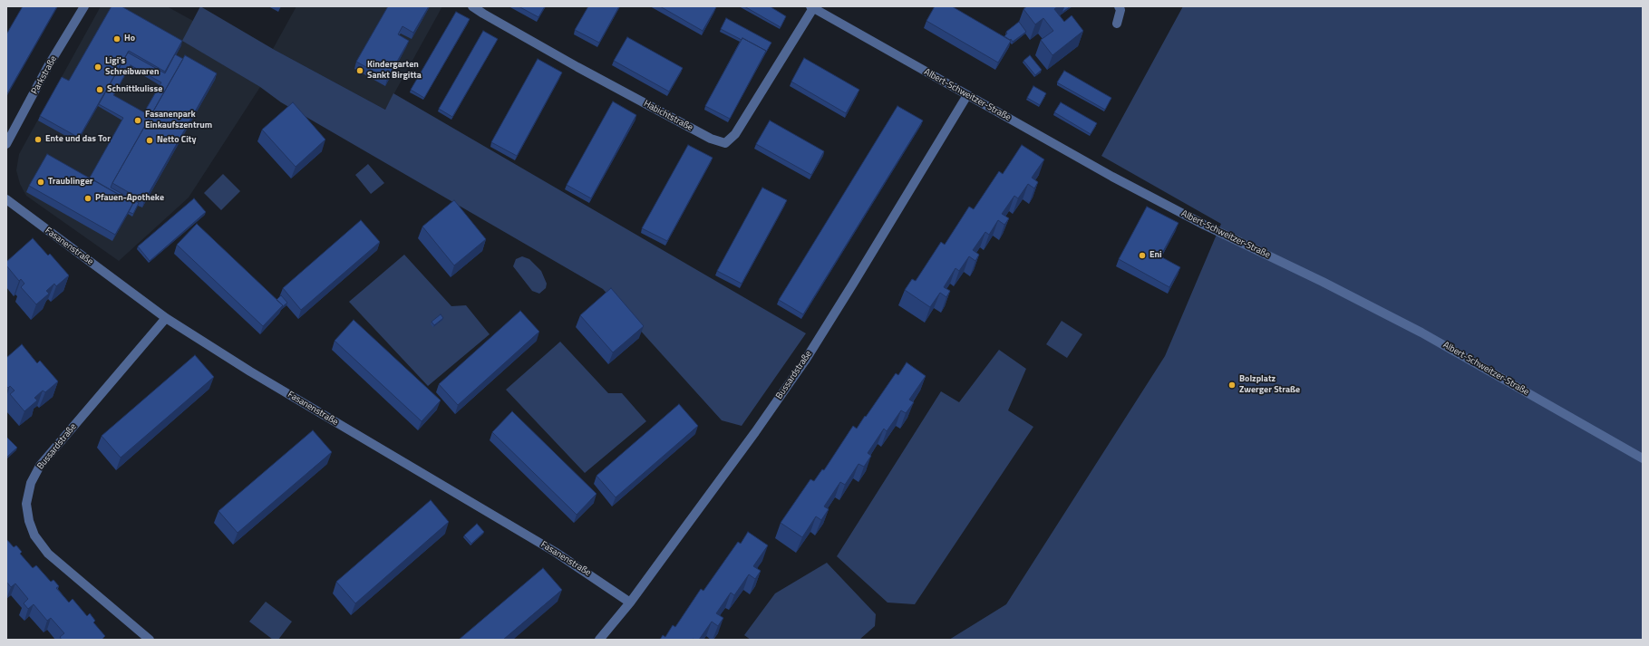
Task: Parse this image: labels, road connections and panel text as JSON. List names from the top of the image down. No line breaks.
{"streets":{"street":["Parkstraße","Albert-Schweitzer-Straße","Habichtstraße","Fasanenstraße","Bussardstraße"]},"crossings":[["Albert-Schweitzer-Straße","Habichtstraße"],["Albert-Schweitzer-Straße","Bussardstraße"],["Fasanenstraße","Bussardstraße"]],"places":["Ho","Ligi's Schreibwaren","Kindergarten Sankt Birgitta","Schnittkulisse","Fasanenpark Einkaufszentrum","Ente und das Tor","Netto City","Traublinger","Pfauen-Apotheke","Eni","Bolzplatz Zwerger Straße"]}
